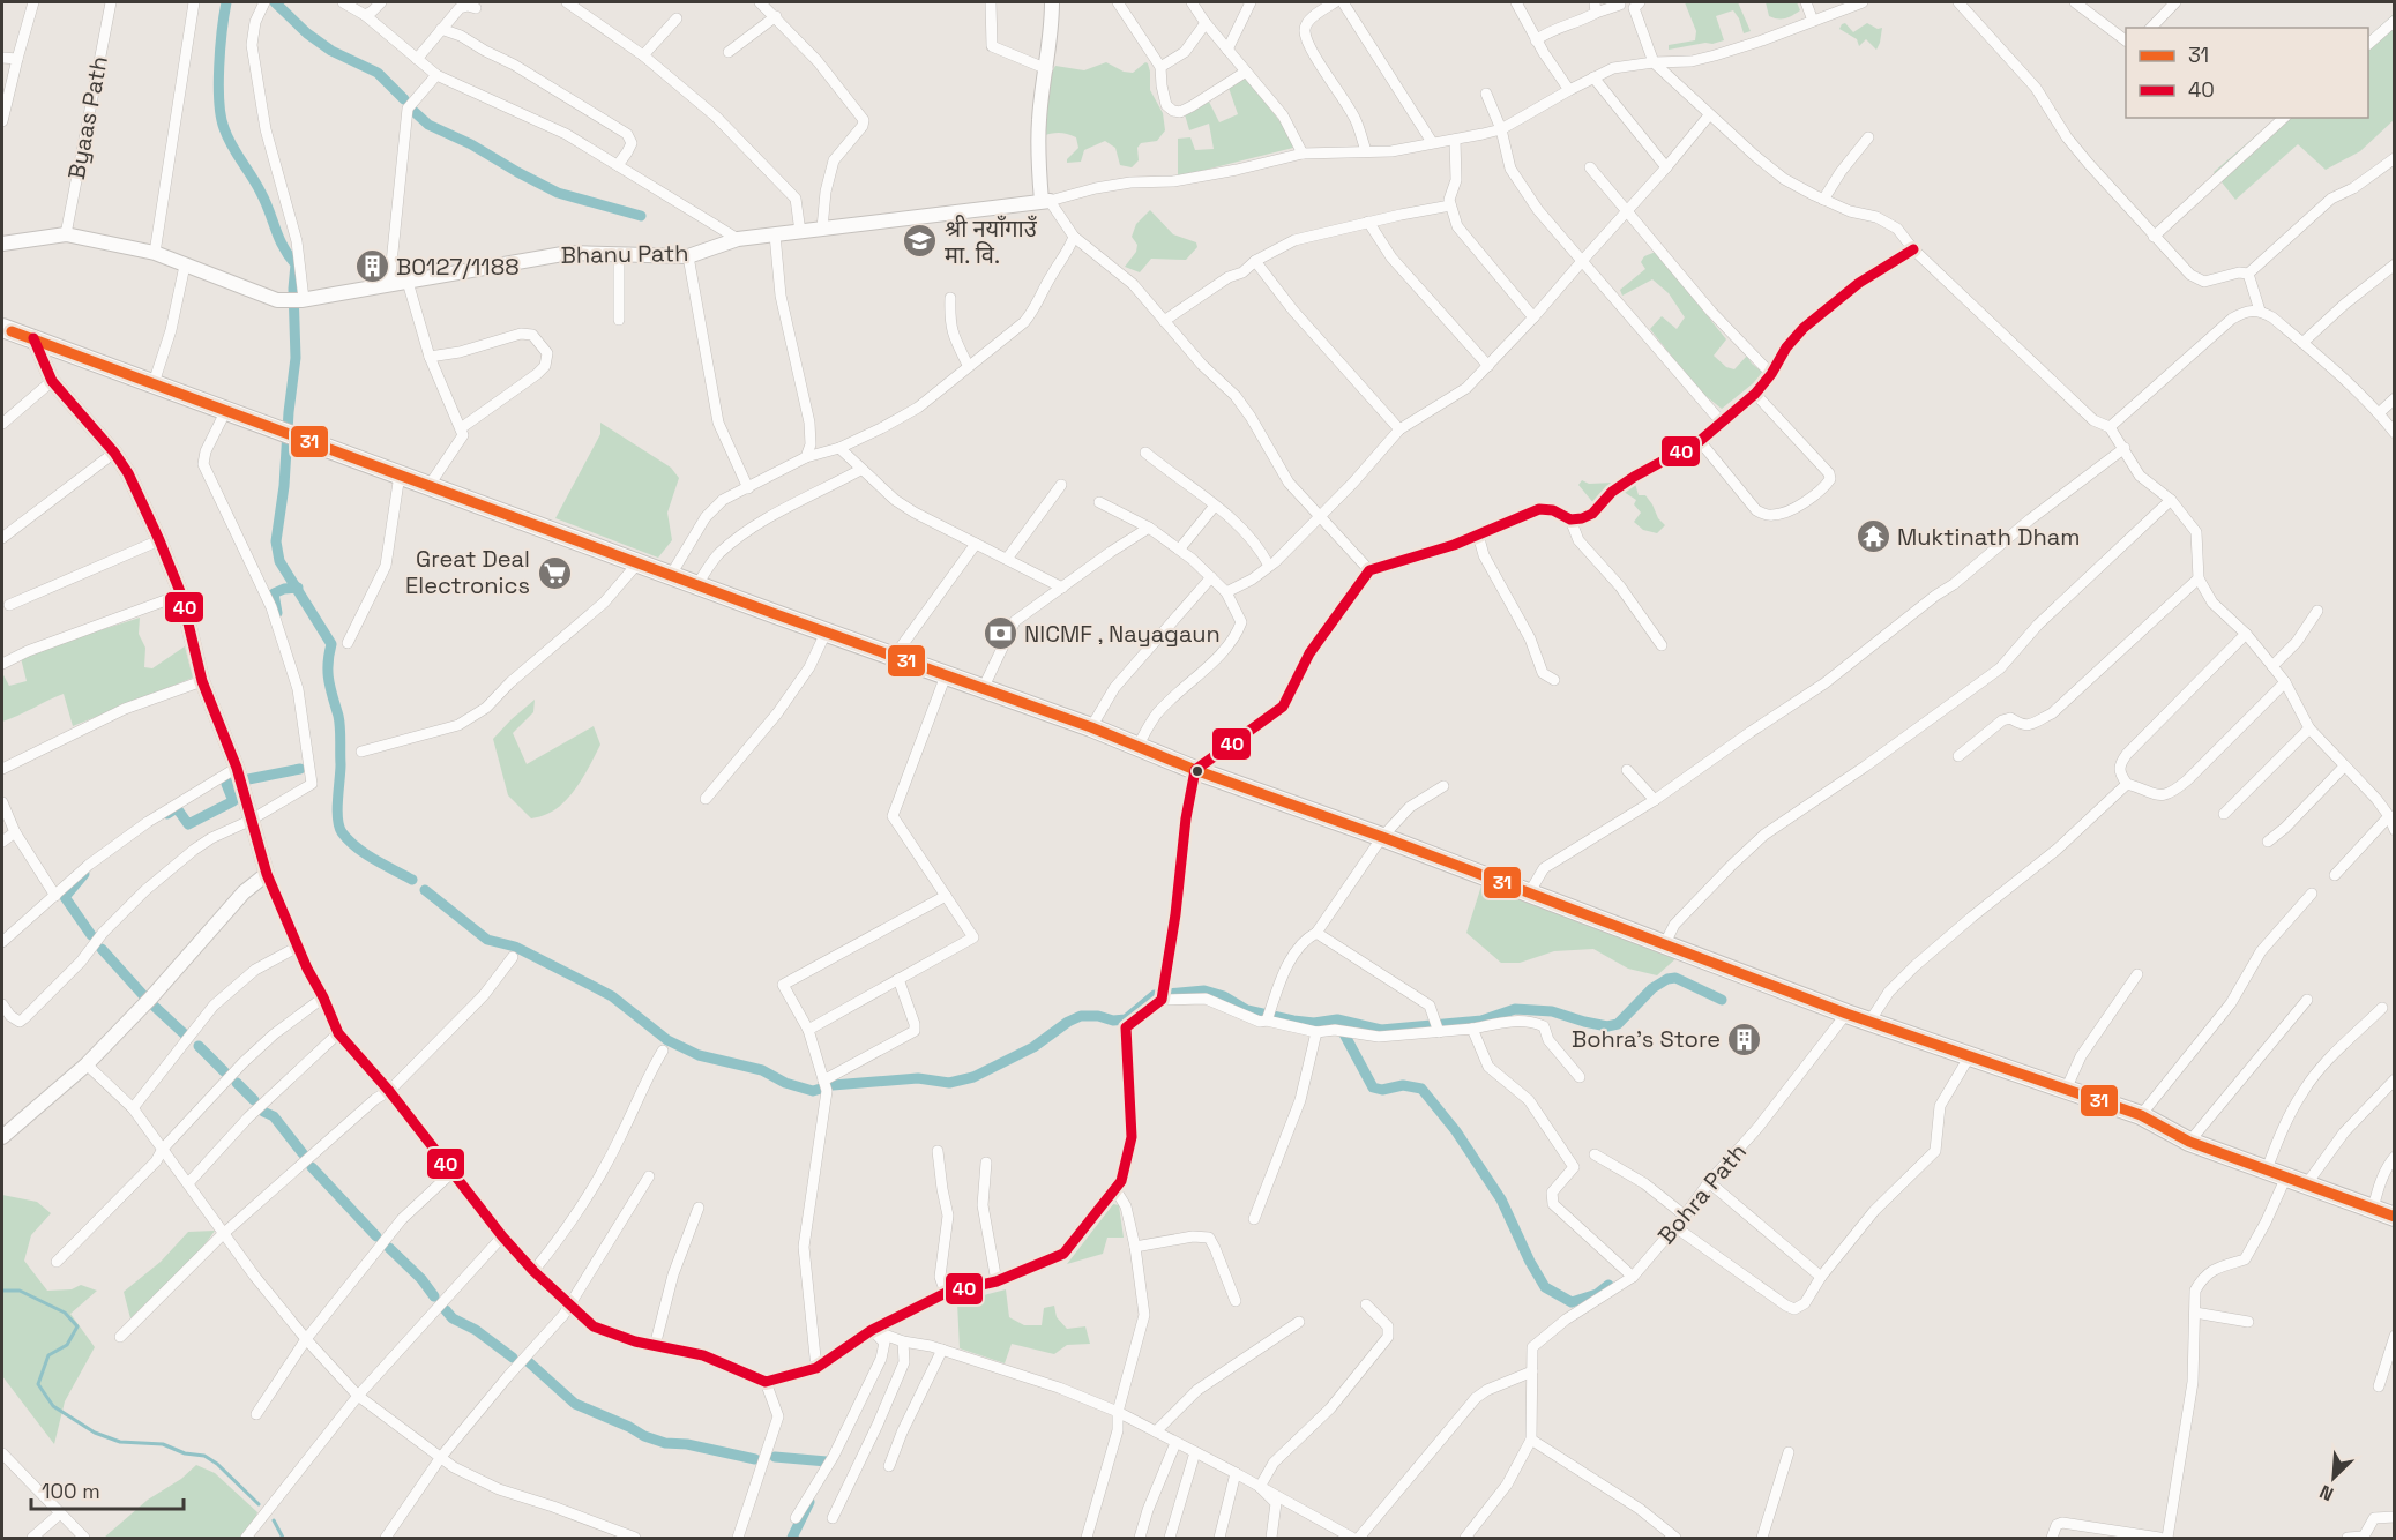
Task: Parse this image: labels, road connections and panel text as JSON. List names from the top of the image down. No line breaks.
{"streets":{"street":["Byaas Path","Bhanu Path","Bohra Path"]},"crossings":[["Byaas Path","Bhanu Path"]],"places":{"school or university":["श्री नयाँगाउँ मा. वि."],"building":["B0127/1188","Bohra's Store"],"temple":["Muktinath Dham"],"supermarket":["Great Deal Electronics"],"bank":["NICMF , Nayagaun"]},"lines":["transit line 40","transit line 31"],"legend":["31","40"],"scale_bar":"100 m","north":"bottom left"}
